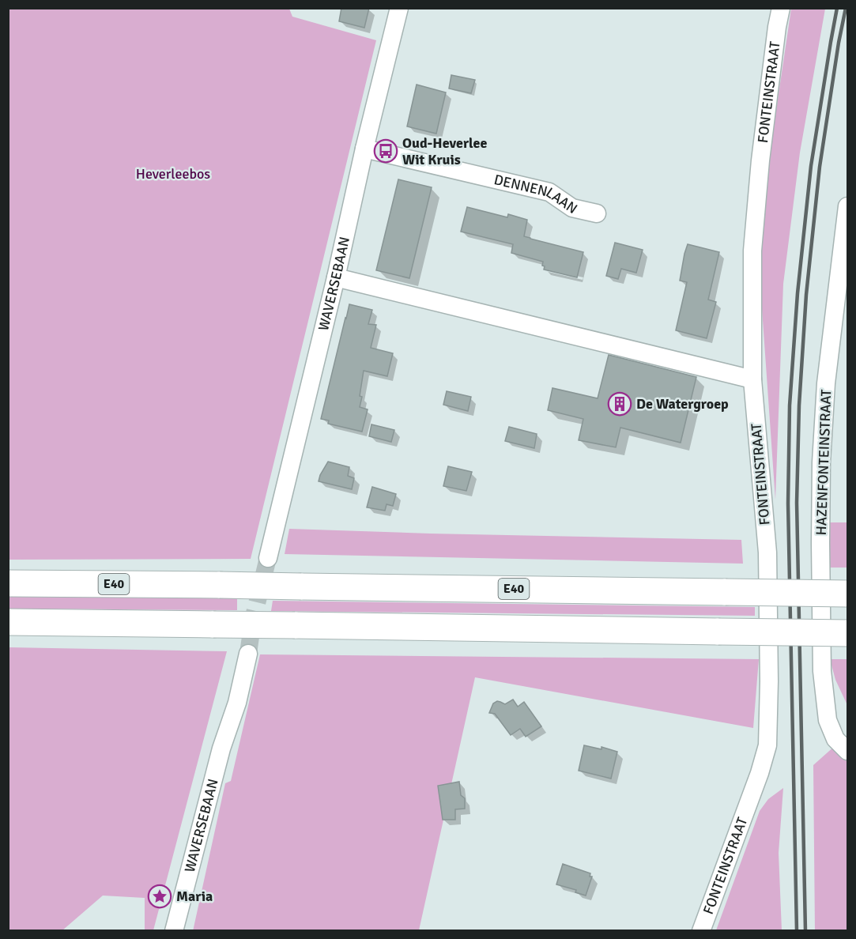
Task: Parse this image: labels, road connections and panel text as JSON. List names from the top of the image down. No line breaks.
{"streets":{"highway":["E40"],"street":["FONTEINSTRAAT","DENNENLAAN","WAVERSEBAAN","HAZENFONTEINSTRAAT"]},"crossings":[["DENNENLAAN","WAVERSEBAAN"]],"parks":["Heverleebos"],"places":{"bus stop":["Oud-Heverlee Wit Kruis"],"building":["De Watergroep"],"place":["Maria"]}}
